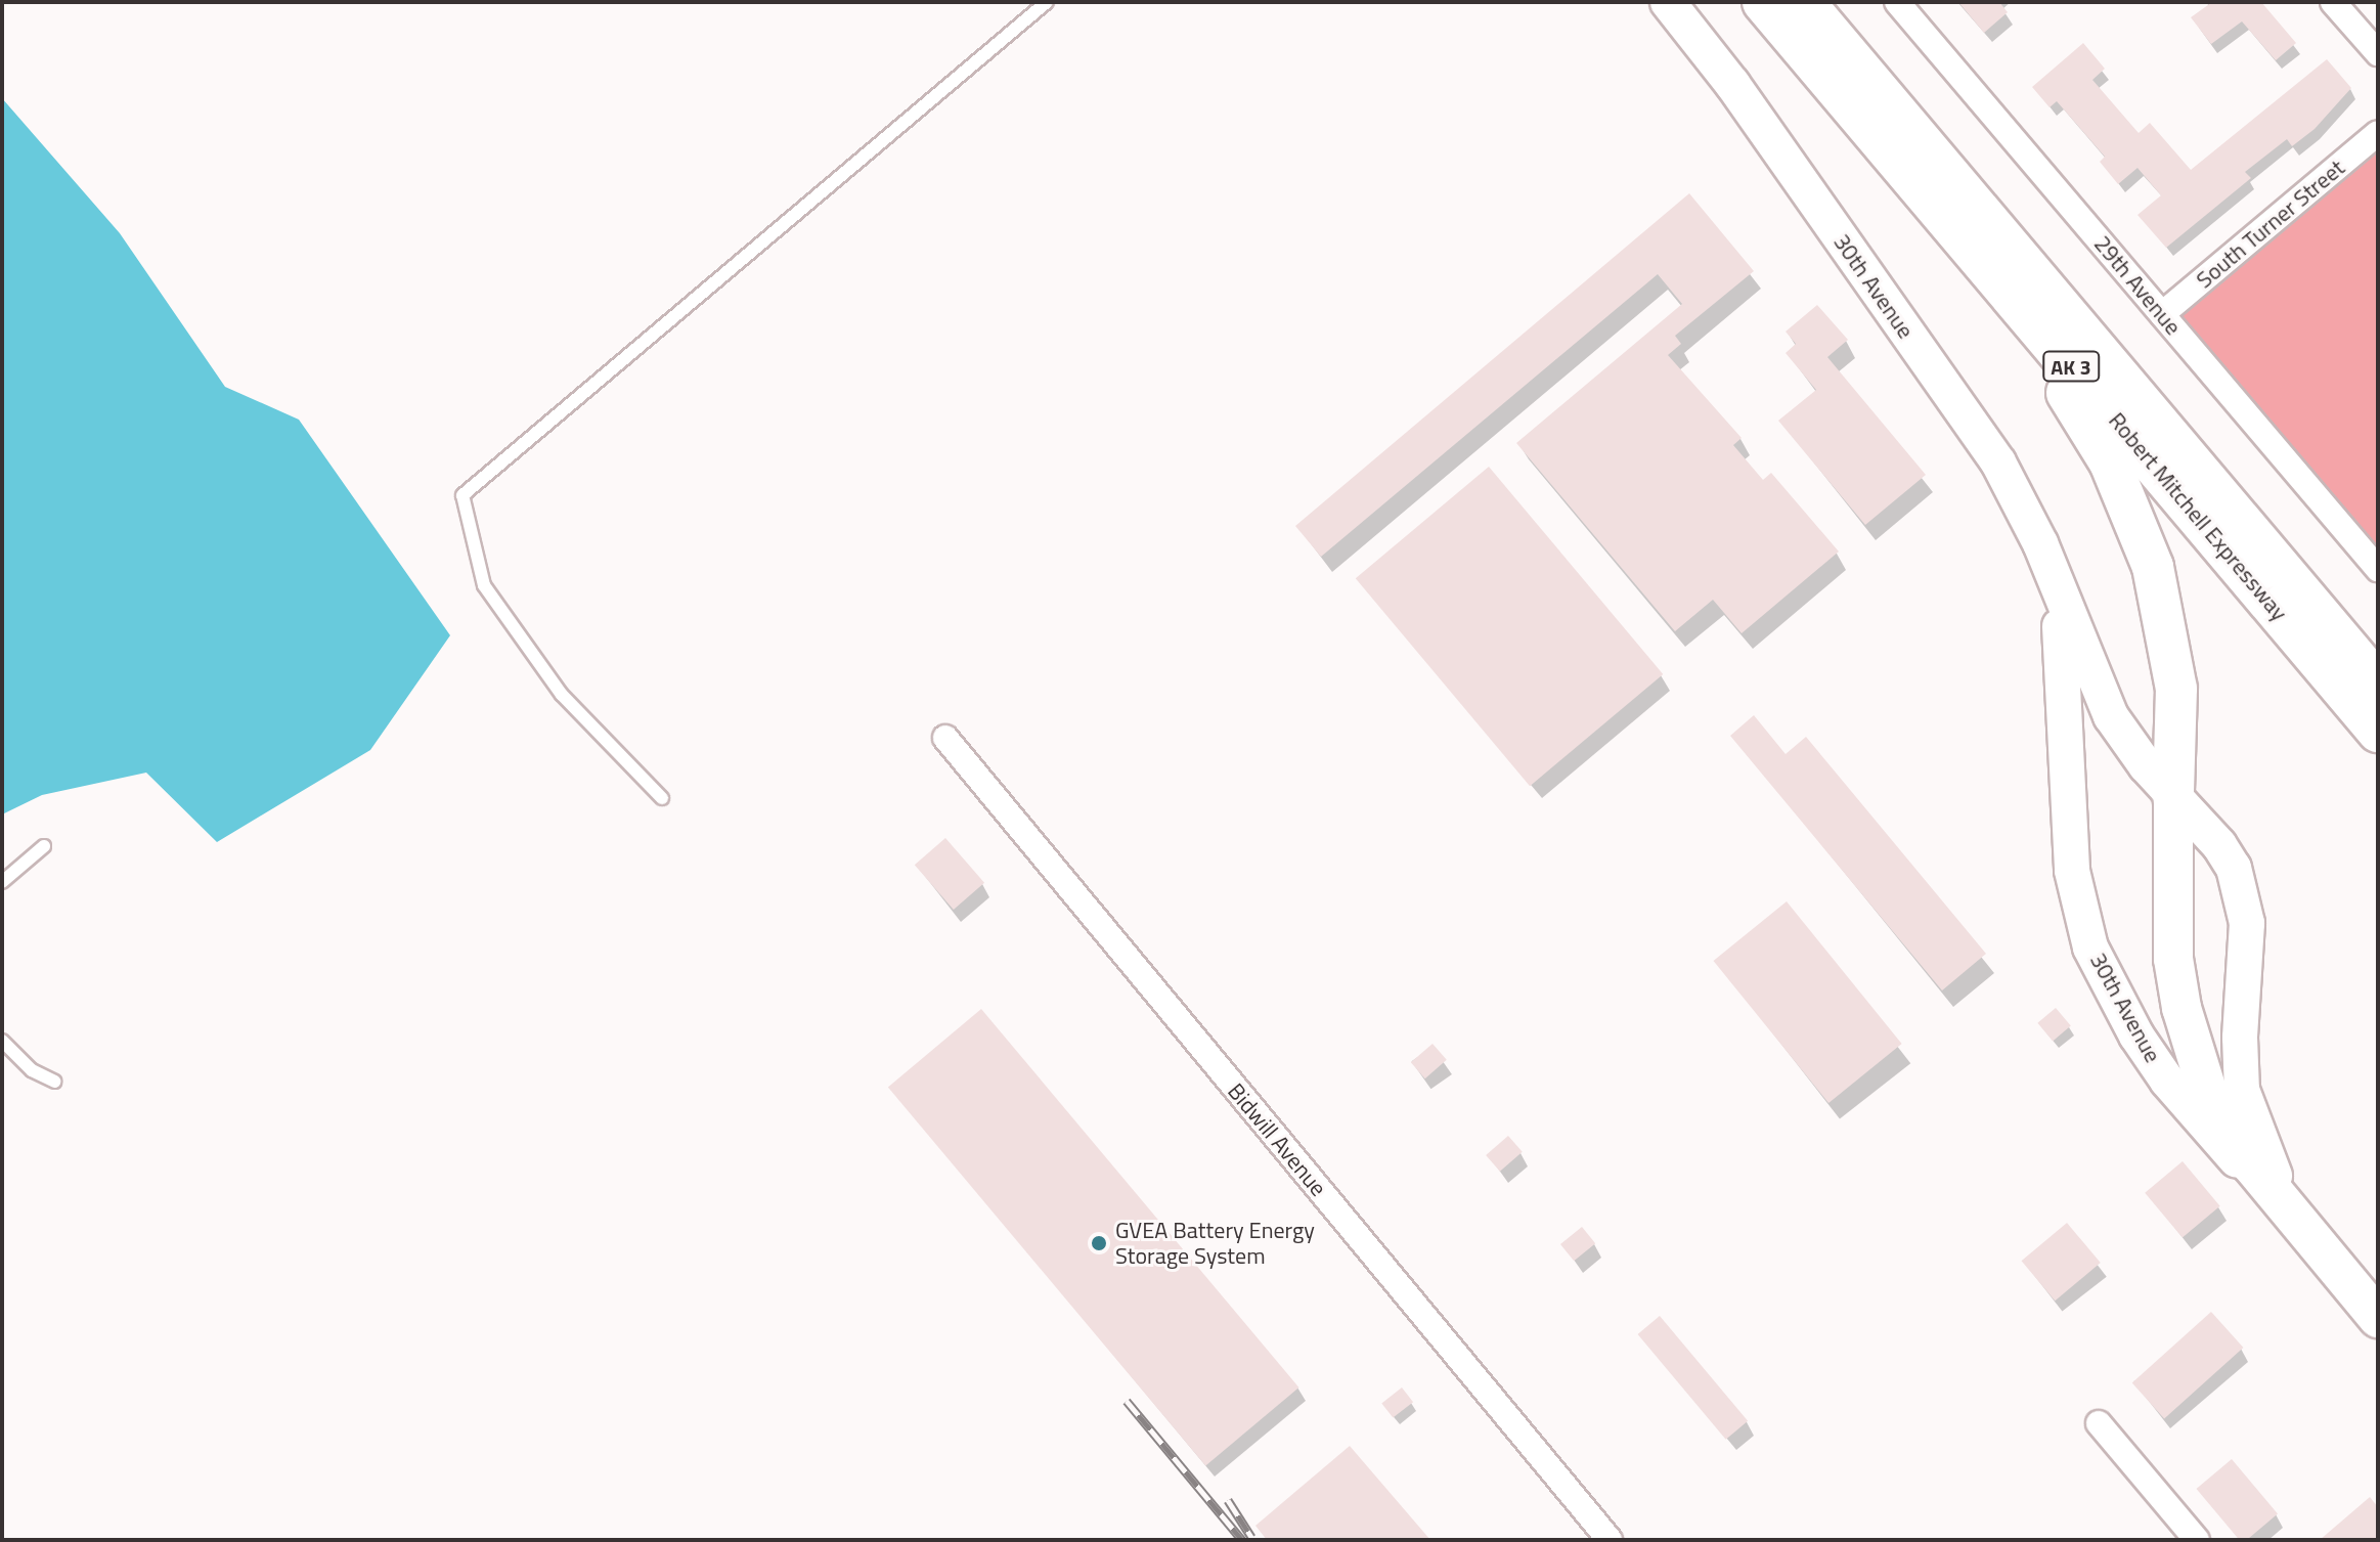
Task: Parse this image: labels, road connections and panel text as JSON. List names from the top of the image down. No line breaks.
{"streets":{"highway":["AK 3","Robert Mitchell Expressway"],"main road":["30th Avenue"],"street":["South Turner Street","29th Avenue","Bidwill Avenue"]},"crossings":[["South Turner Street","29th Avenue"]],"places":["GVEA Battery Energy Storage System"]}
